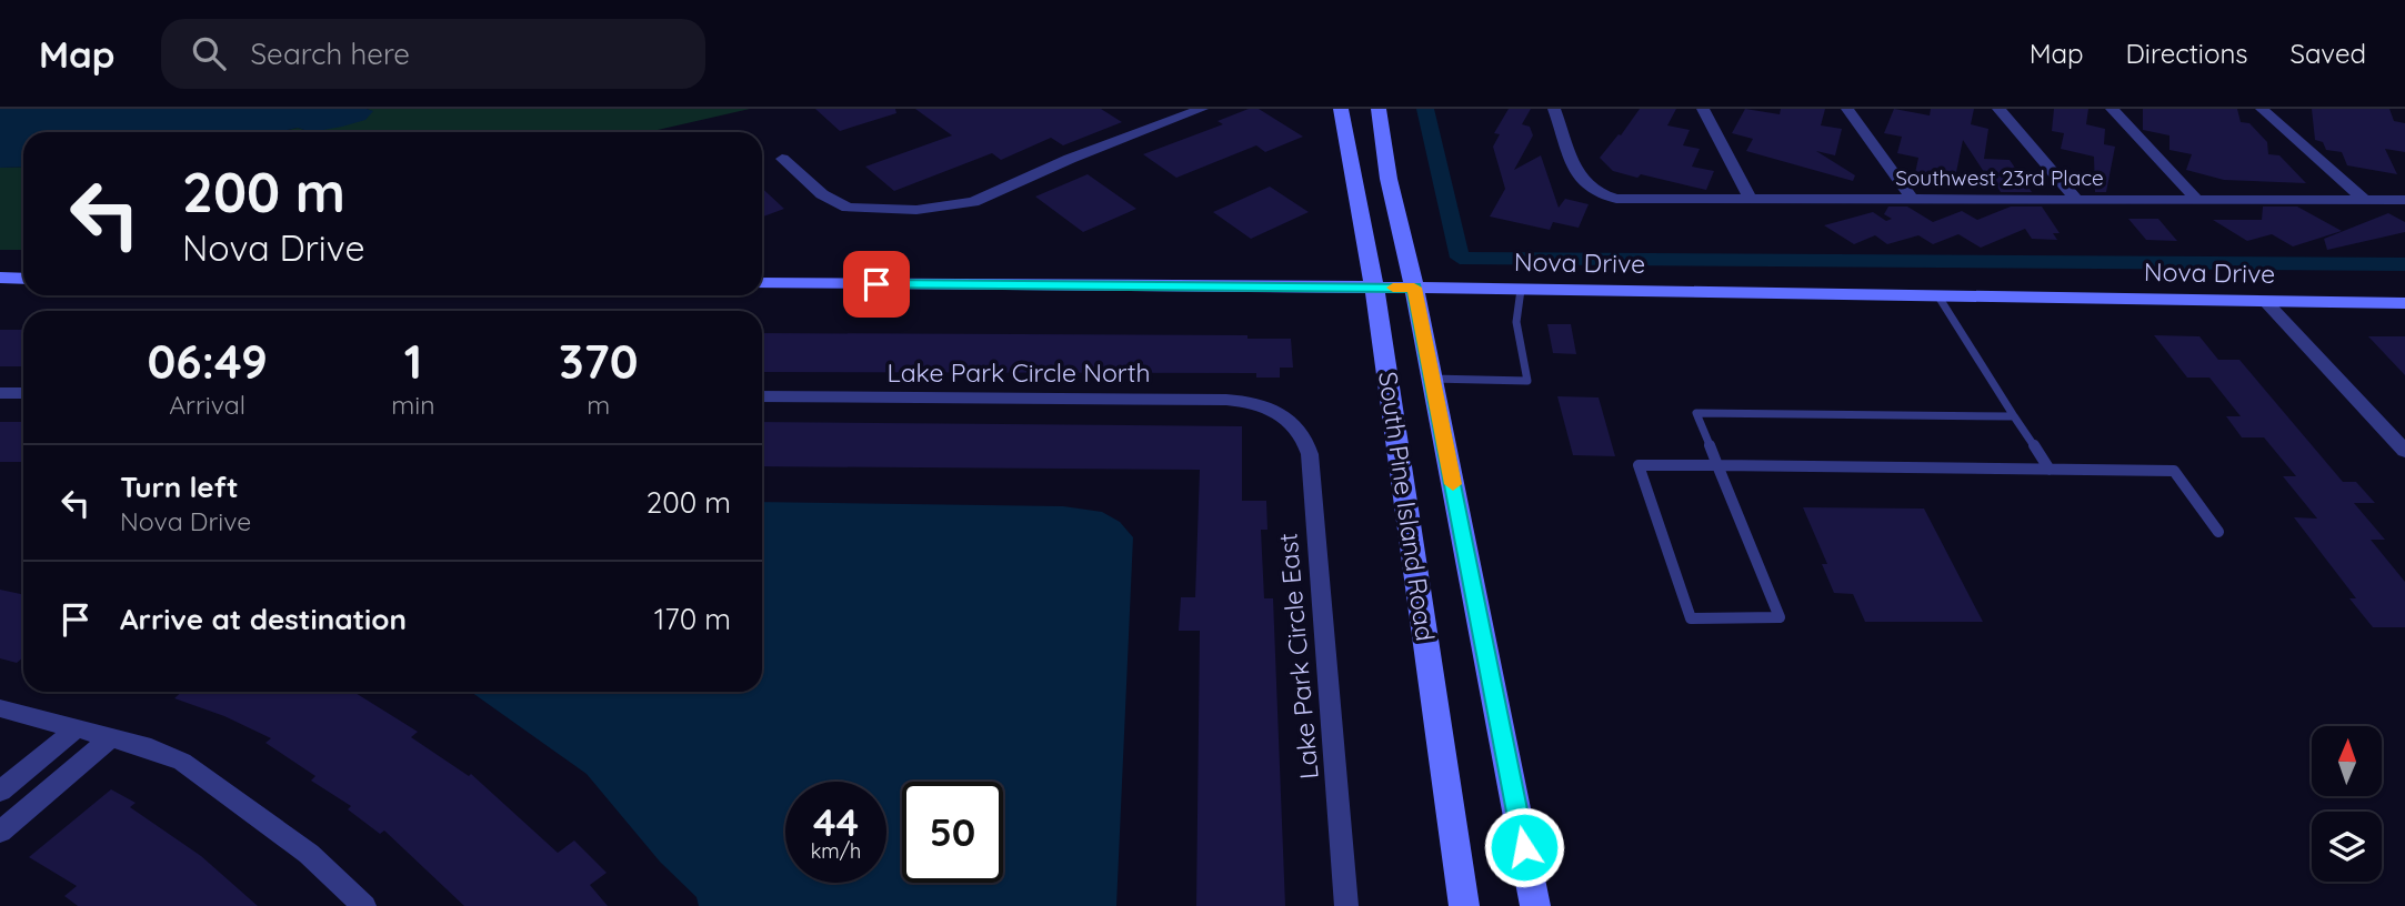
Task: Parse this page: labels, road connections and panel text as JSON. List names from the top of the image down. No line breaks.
{"streets":{"main road":["Nova Drive","South Pine Island Road"],"street":["Southwest 23rd Place","Lake Park Circle North","Lake Park Circle East"]},"crossings":[["Nova Drive","South Pine Island Road"],["Lake Park Circle North","Lake Park Circle East"]],"north":"top","page":{"header":"Map","search":"Search here","nav":["Map","Directions","Saved"],"turn":["200 m","Nova Drive"],"eta":["06:49","Arrival","1","min","370","m"],"list":[{"name":"Turn left","note":"Nova Drive","value":"200 m"},{"name":"Arrive at destination","value":"170 m"}],"speed":"44 km/h","limit":"50"}}
